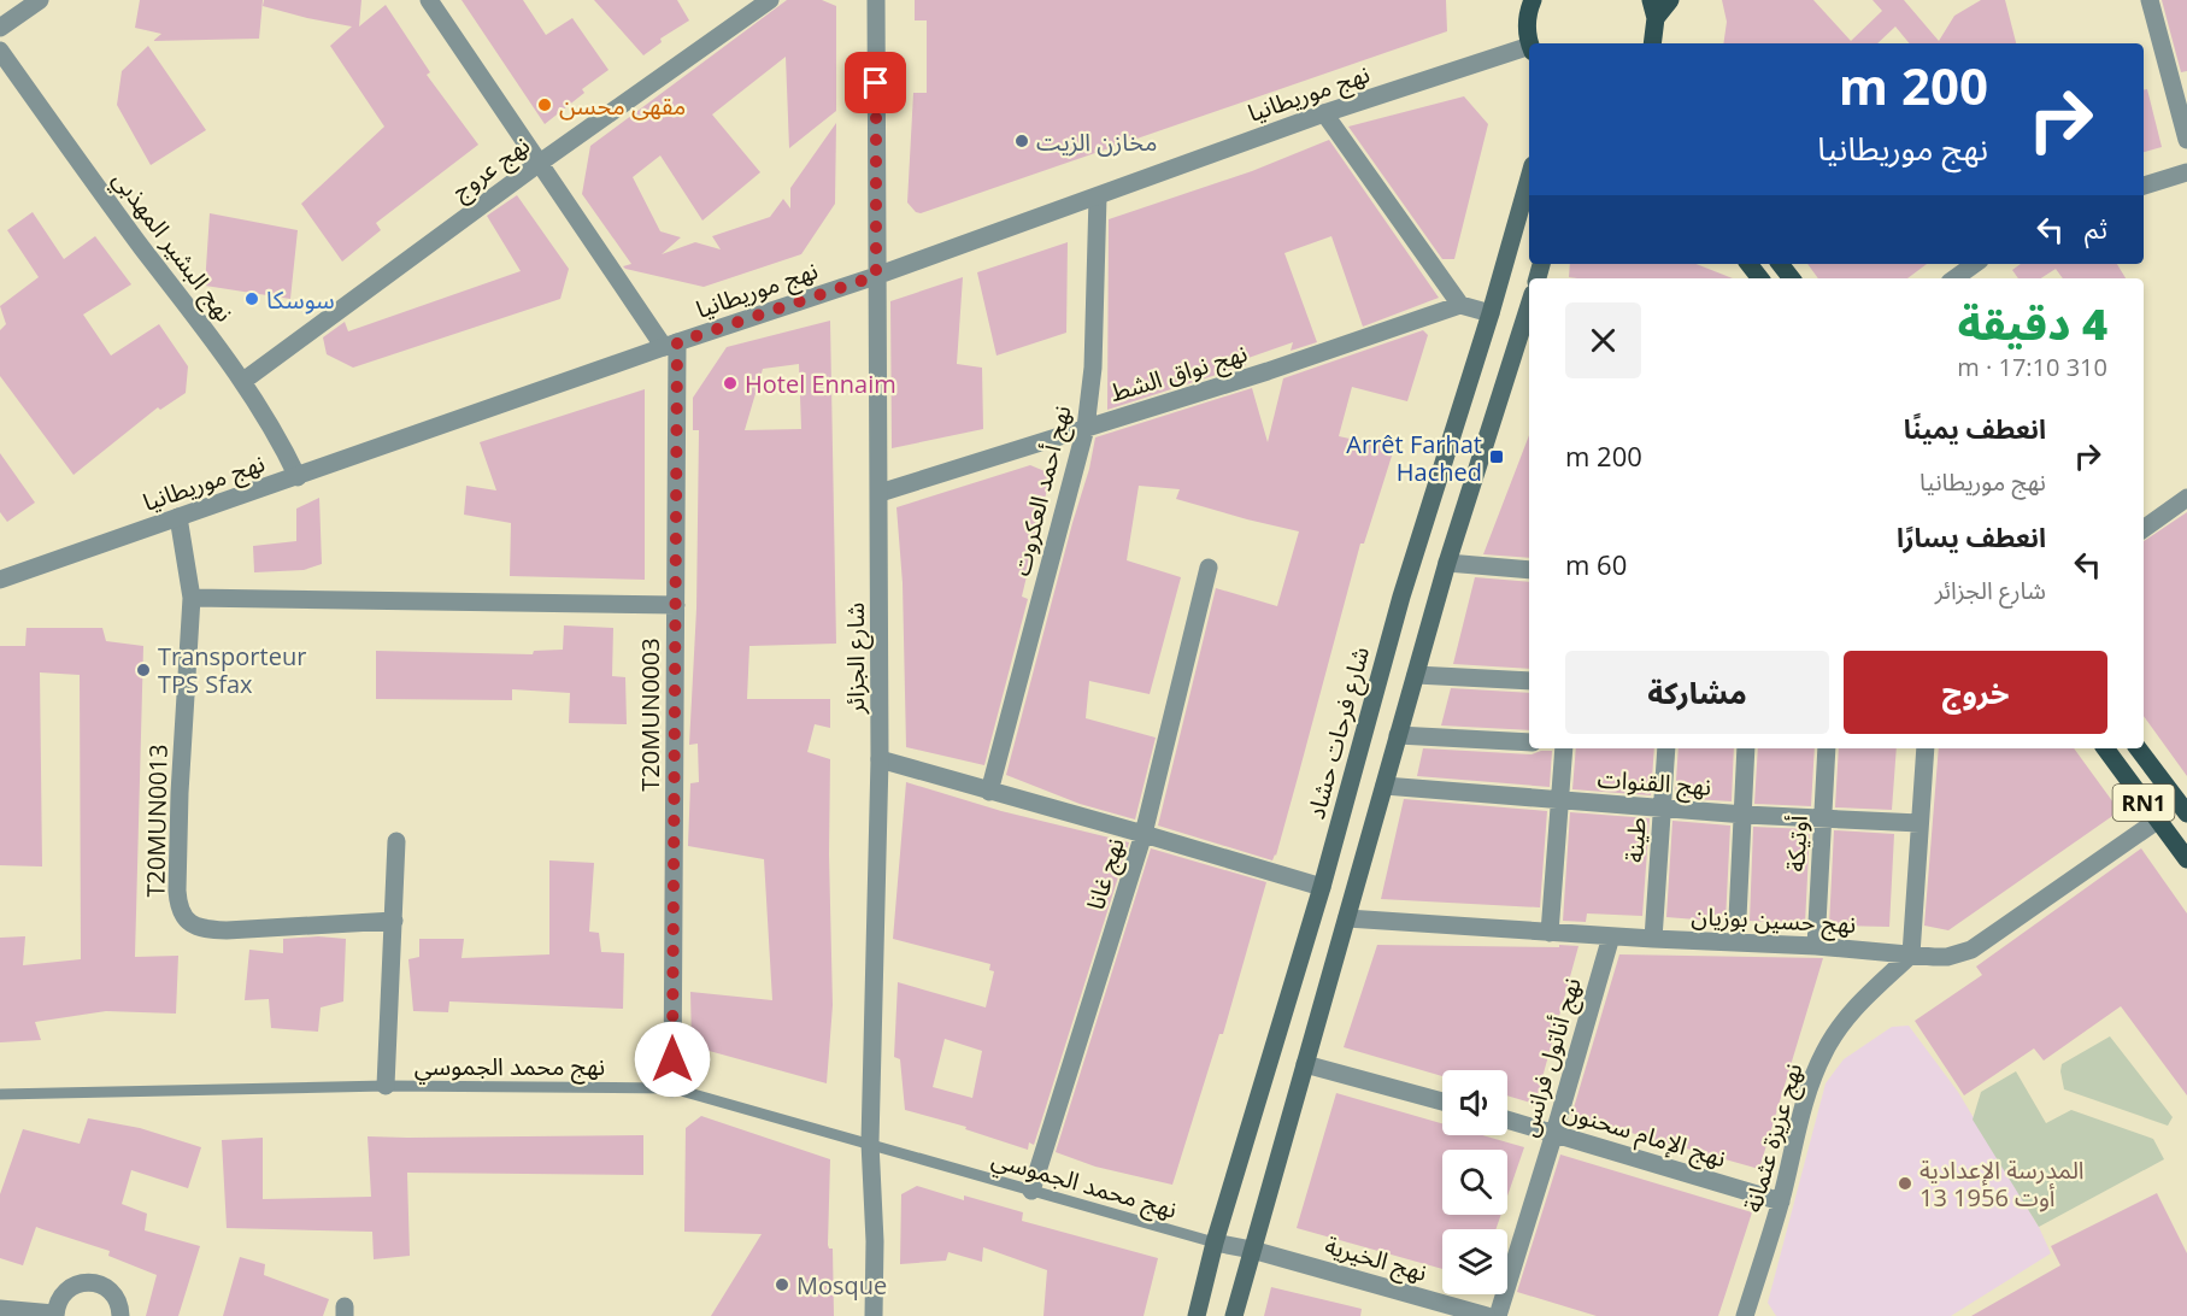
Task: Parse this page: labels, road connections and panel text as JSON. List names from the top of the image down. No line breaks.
{"streets":{"main road":["شارع فرحات حشاد","RN1"],"street":["نهج موريطانيا","نهج عروج","نهج البشير المهذبي","نهج نواق الشط","نهج أحمد العكروت","شارع الجزائر","T20MUN0003","نهج القنوات","T20MUN0013","طينة","أوتيكة","نهج غانا","نهج حسين بوزيان","نهج أناتول فرانس","نهج الإمام سحنون","نهج عزيزة عثمانة","نهج الخيرية"],"lane":["نهج محمد الجموسي"]},"crossings":[["نهج موريطانيا","نهج البشير المهذبي"],["نهج موريطانيا","نهج أحمد العكروت"],["نهج موريطانيا","شارع الجزائر"],["نهج موريطانيا","T20MUN0003"],["نهج عروج","نهج البشير المهذبي"],["نهج نواق الشط","نهج أحمد العكروت"],["نهج نواق الشط","شارع الجزائر"],["شارع الجزائر","نهج محمد الجموسي"],["T20MUN0003","نهج محمد الجموسي"],["شارع فرحات حشاد","نهج محمد الجموسي"],["شارع فرحات حشاد","نهج الخيرية"],["نهج القنوات","طينة"],["نهج القنوات","أوتيكة"],["RN1","نهج حسين بوزيان"],["طينة","نهج حسين بوزيان"],["أوتيكة","نهج حسين بوزيان"],["نهج غانا","نهج محمد الجموسي"],["نهج حسين بوزيان","نهج أناتول فرانس"],["نهج حسين بوزيان","نهج عزيزة عثمانة"],["نهج أناتول فرانس","نهج الإمام سحنون"],["نهج محمد الجموسي","نهج الخيرية"],["نهج الإمام سحنون","نهج عزيزة عثمانة"]],"places":{"other":["مقهى محسن","مخازن الزيت","سوسكا","Hotel Ennaim","Transporteur TPS Sfax","المدرسة الإعدادية 13 أوت 1956","Mosque"],"transit":["Arrêt Farhat Hached"]},"page":{"turn":["200 m","نهج موريطانيا"],"then":"ثم","heading":["4 دقيقة","310 m · 17:10"],"list":[{"name":"انعطف يمينًا","note":"نهج موريطانيا","value":"200 m"},{"name":"انعطف يسارًا","note":"شارع الجزائر","value":"60 m"}],"buttons":["خروج","مشاركة"]}}
